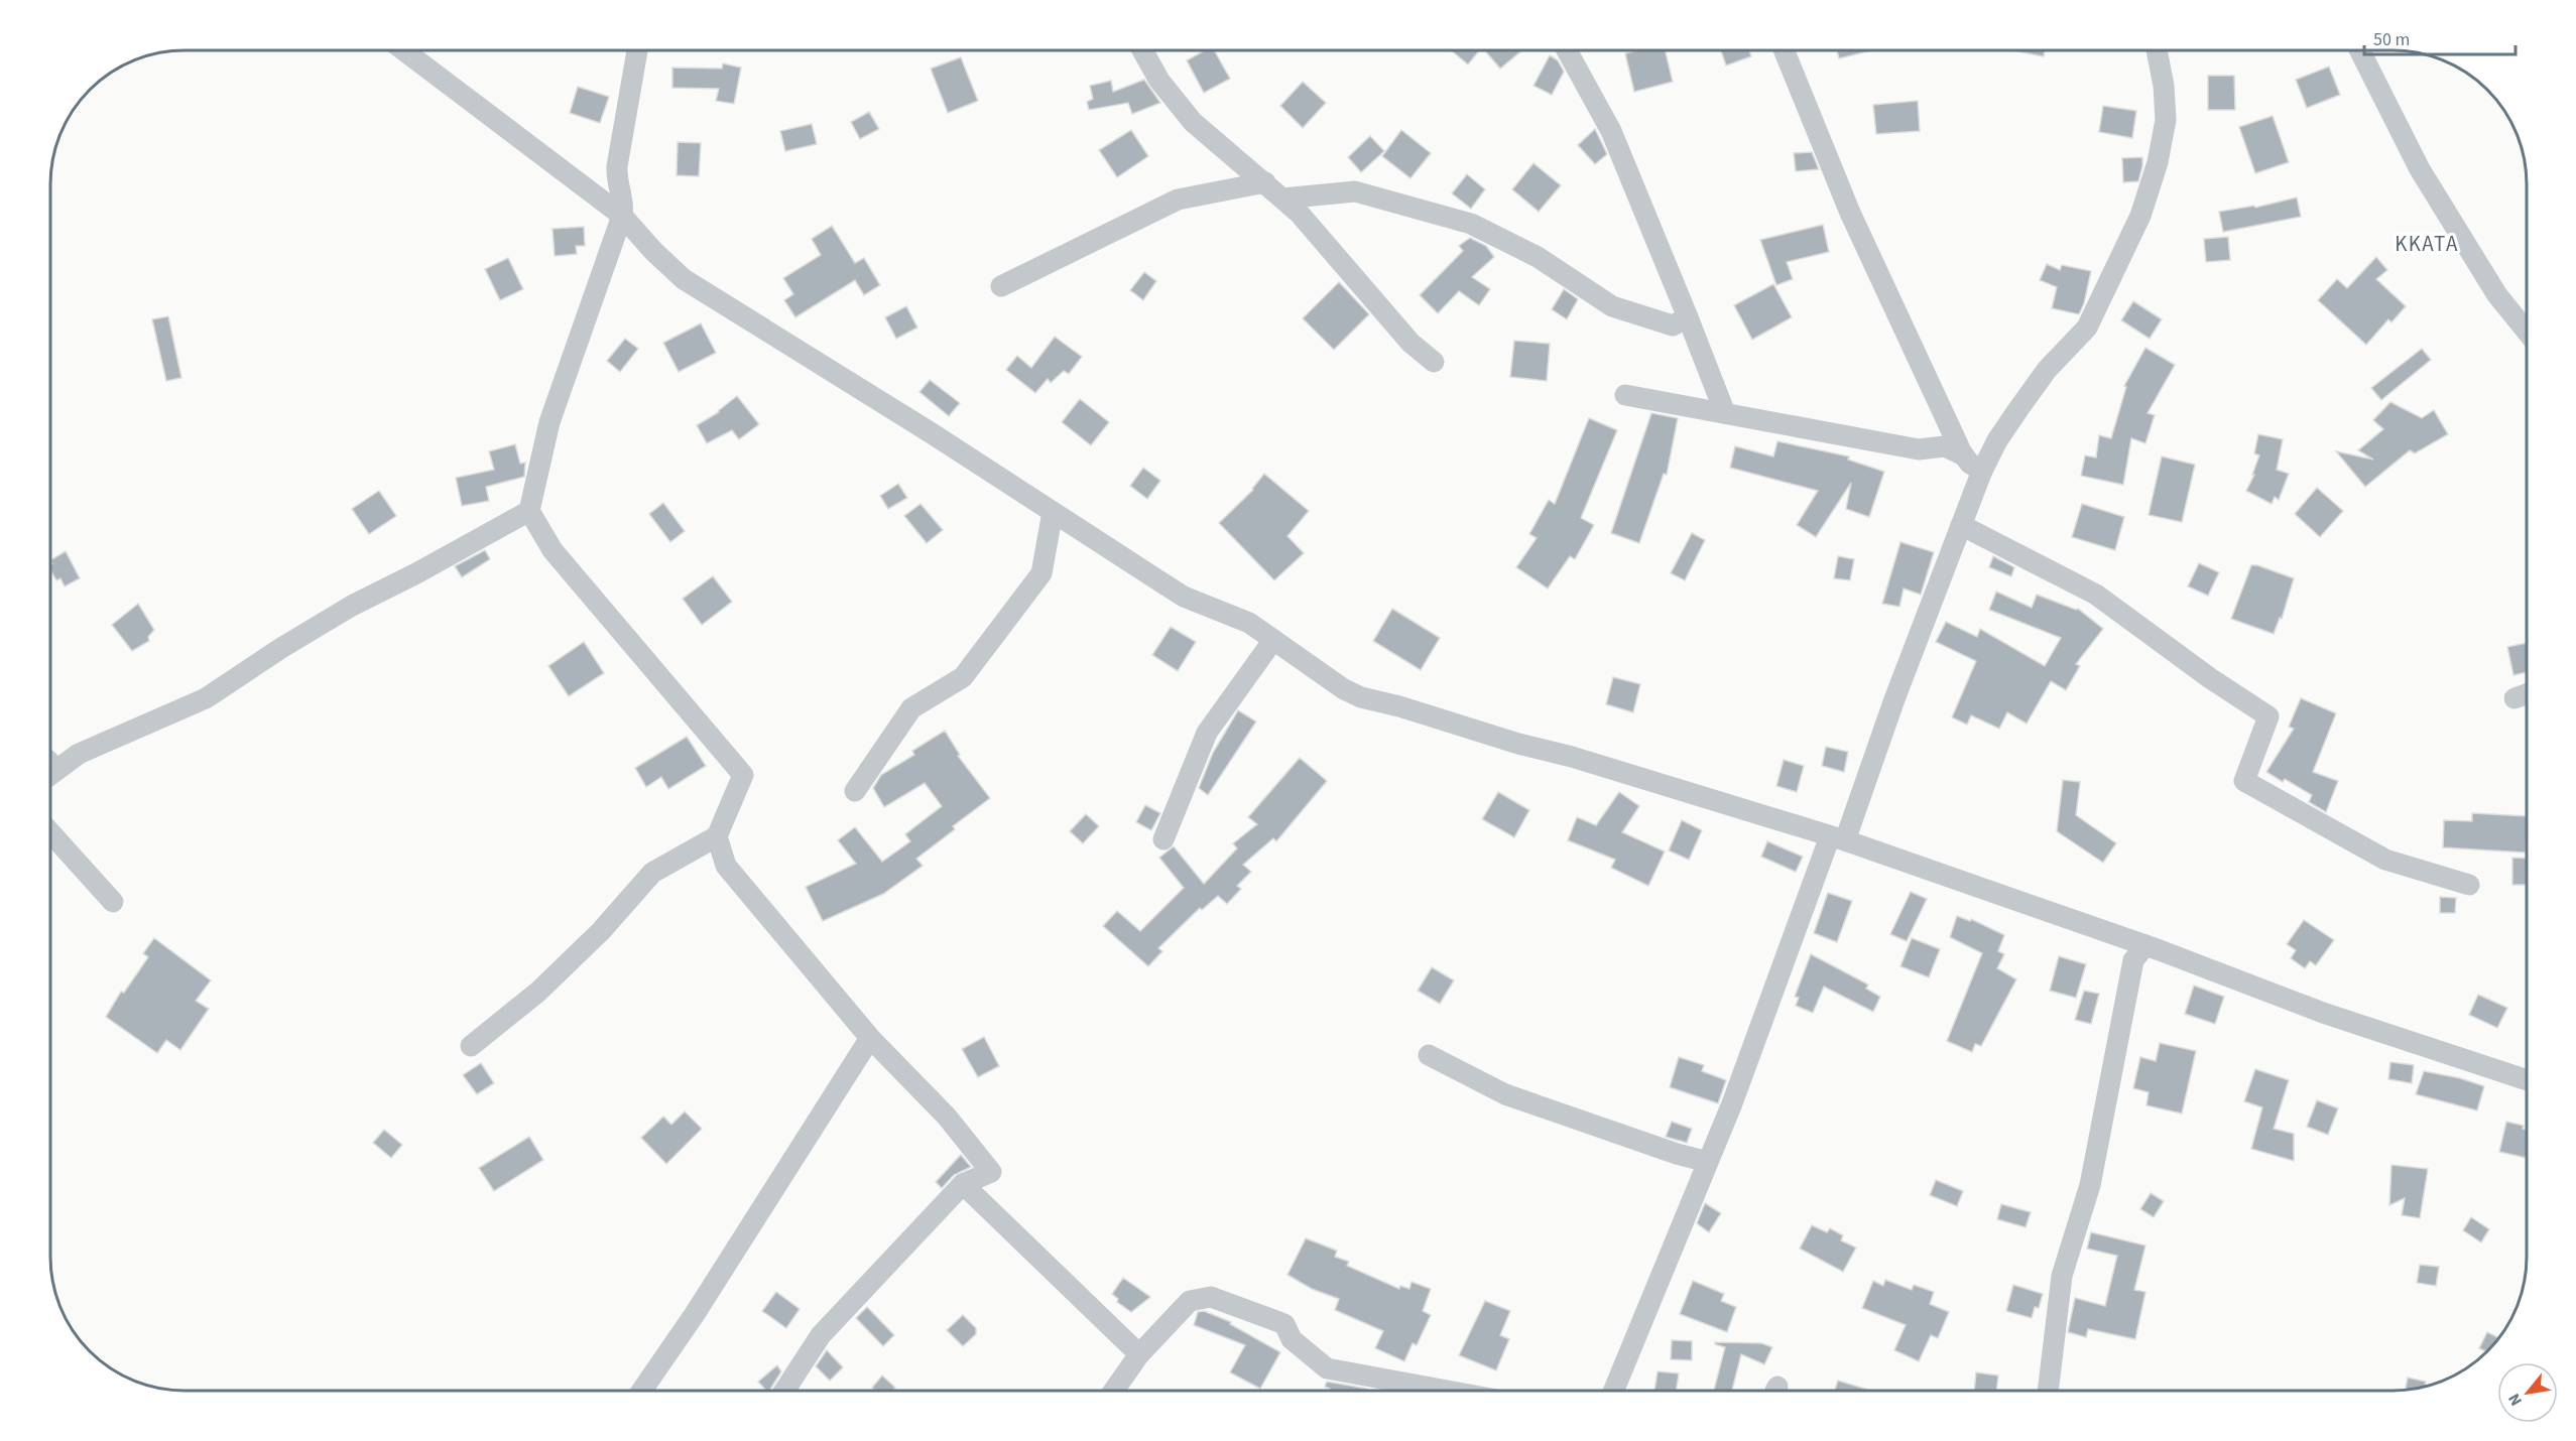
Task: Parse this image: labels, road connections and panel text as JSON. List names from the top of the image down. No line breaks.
{"districts":["KKATA"],"scale_bar":"50 m","north":"bottom left"}
